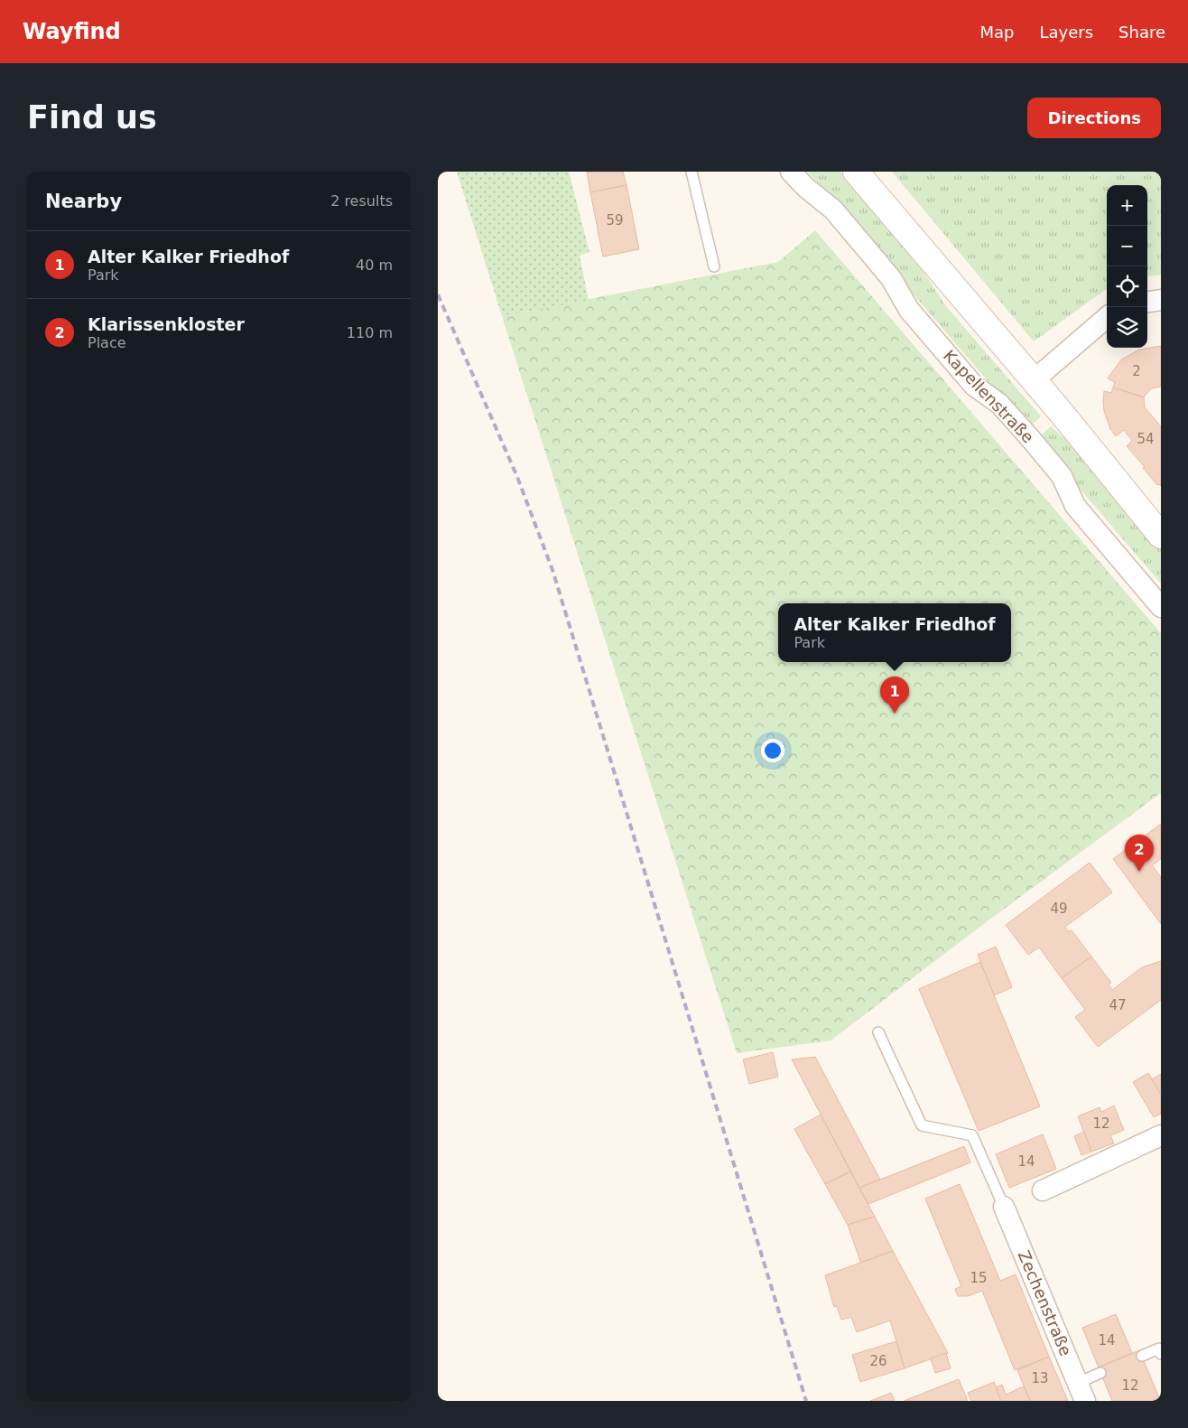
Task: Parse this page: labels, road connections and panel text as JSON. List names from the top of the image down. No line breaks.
{"streets":{"street":["Kapellenstraße","Zechenstraße"]},"house_numbers":["59","2","54","49","47","12","14","15","14","26","13","12"],"page":{"header":"Wayfind","nav":["Map","Layers","Share"],"buttons":"Directions","title":"Find us","heading":["Nearby","2 results"],"map_buttons":["+","−"],"list":[{"mark":"1","name":"Alter Kalker Friedhof","note":"Park","value":"40 m"},{"mark":"2","name":"Klarissenkloster","note":"Place","value":"110 m"}],"popup":["Alter Kalker Friedhof","Park"],"pins":["1","2"]}}
